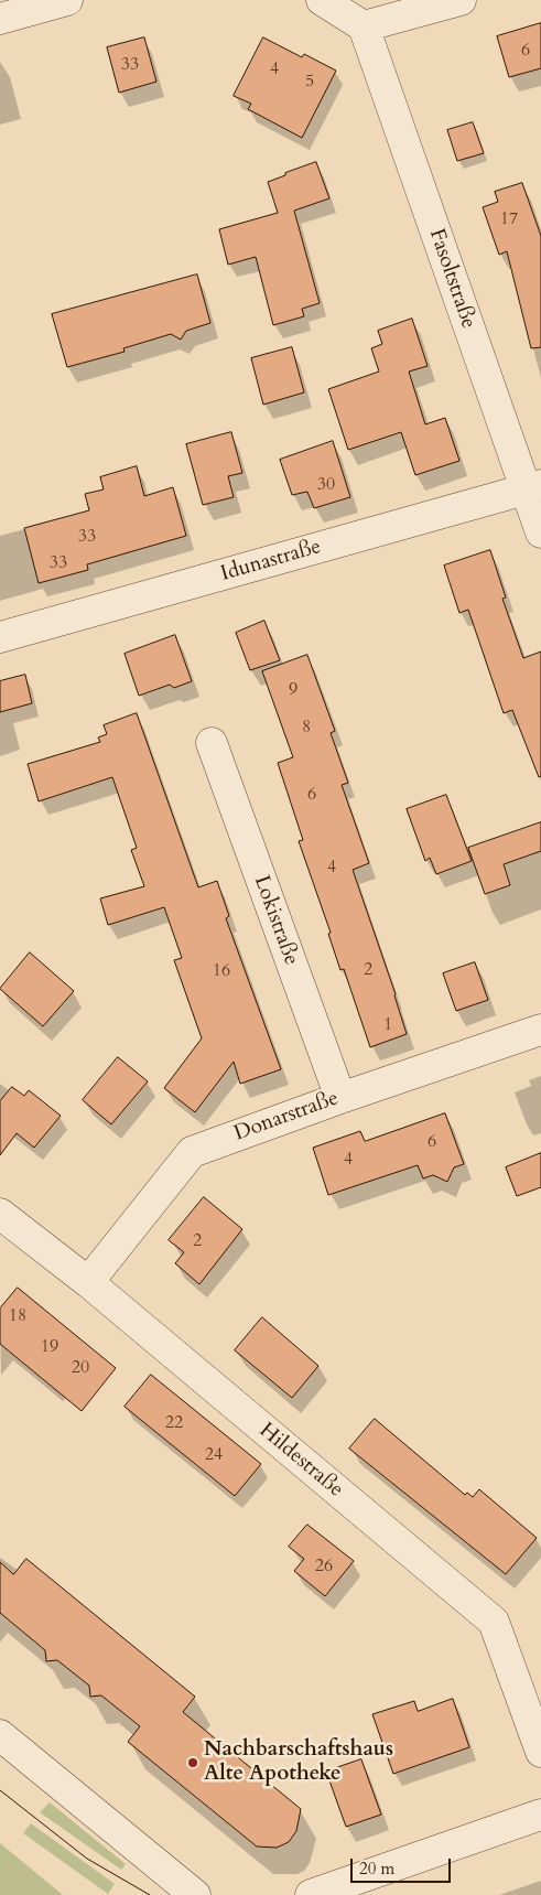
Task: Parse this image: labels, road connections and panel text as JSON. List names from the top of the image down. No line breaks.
{"streets":{"street":["Fasoltstraße","Idunastraße","Lokistraße","Donarstraße","Hildestraße"]},"crossings":[["Fasoltstraße","Idunastraße"],["Lokistraße","Donarstraße"],["Donarstraße","Hildestraße"]],"places":["Nachbarschaftshaus Alte Apotheke"],"house_numbers":["6","33","4","5","17","30","33","33","9","8","6","4","2","16","1","6","4","2","18","19","20","22","24","26"],"scale_bar":"20 m"}
